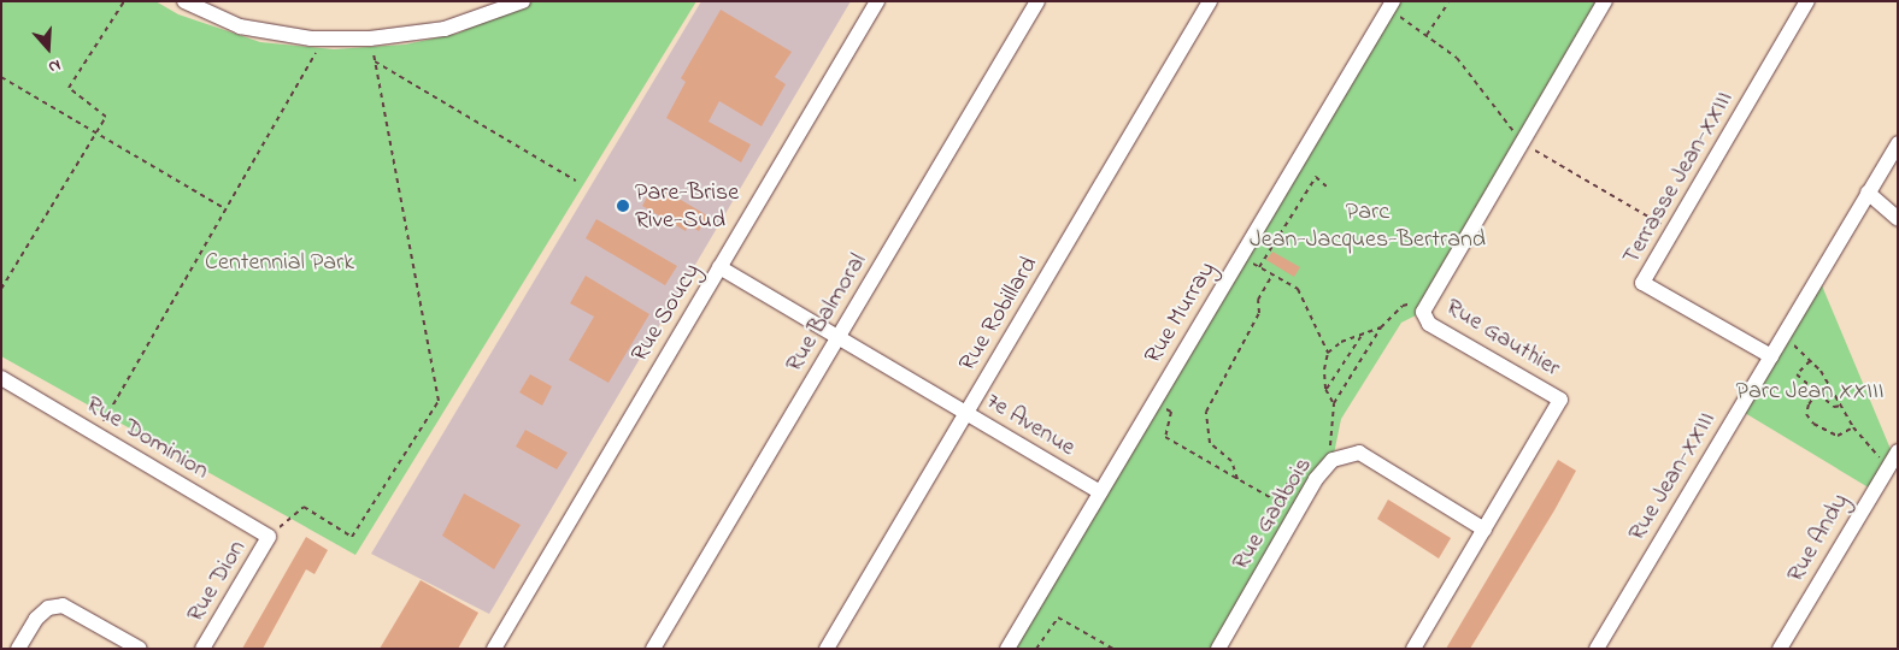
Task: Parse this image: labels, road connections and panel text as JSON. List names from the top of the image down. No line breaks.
{"streets":{"street":["Terrasse Jean-XXIII","Rue Soucy","Rue Balmoral","Rue Murray","Rue Robillard","Rue Gauthier","7e Avenue","Rue Dominion","Rue Jean-XXIII","Rue Gadbois","Rue Andy","Rue Dion"]},"crossings":[["Terrasse Jean-XXIII","Rue Jean-XXIII"],["Rue Soucy","7e Avenue"],["Rue Balmoral","7e Avenue"],["Rue Murray","7e Avenue"],["Rue Robillard","7e Avenue"],["Rue Gauthier","Rue Gadbois"],["Rue Dominion","Rue Dion"]],"parks":["Parc Jean-Jacques-Bertrand","Centennial Park","Parc Jean XXIII"],"places":["Pare-Brise Rive-Sud"],"north":"bottom"}
